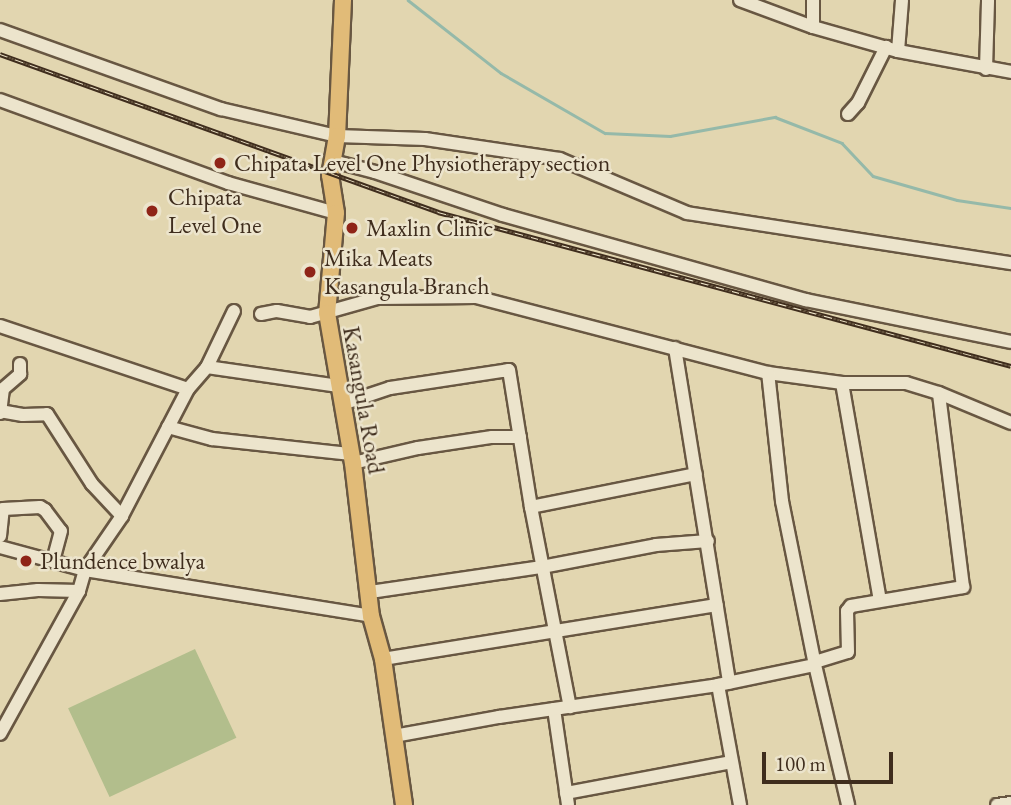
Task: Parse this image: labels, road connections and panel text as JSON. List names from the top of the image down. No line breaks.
{"streets":{"main road":["Kasangula Road"]},"places":["Chipata Level One Physiotherapy section","Chipata Level One","Maxlin Clinic","Mika Meats Kasangula Branch","Plundence bwalya"],"scale_bar":"100 m"}
